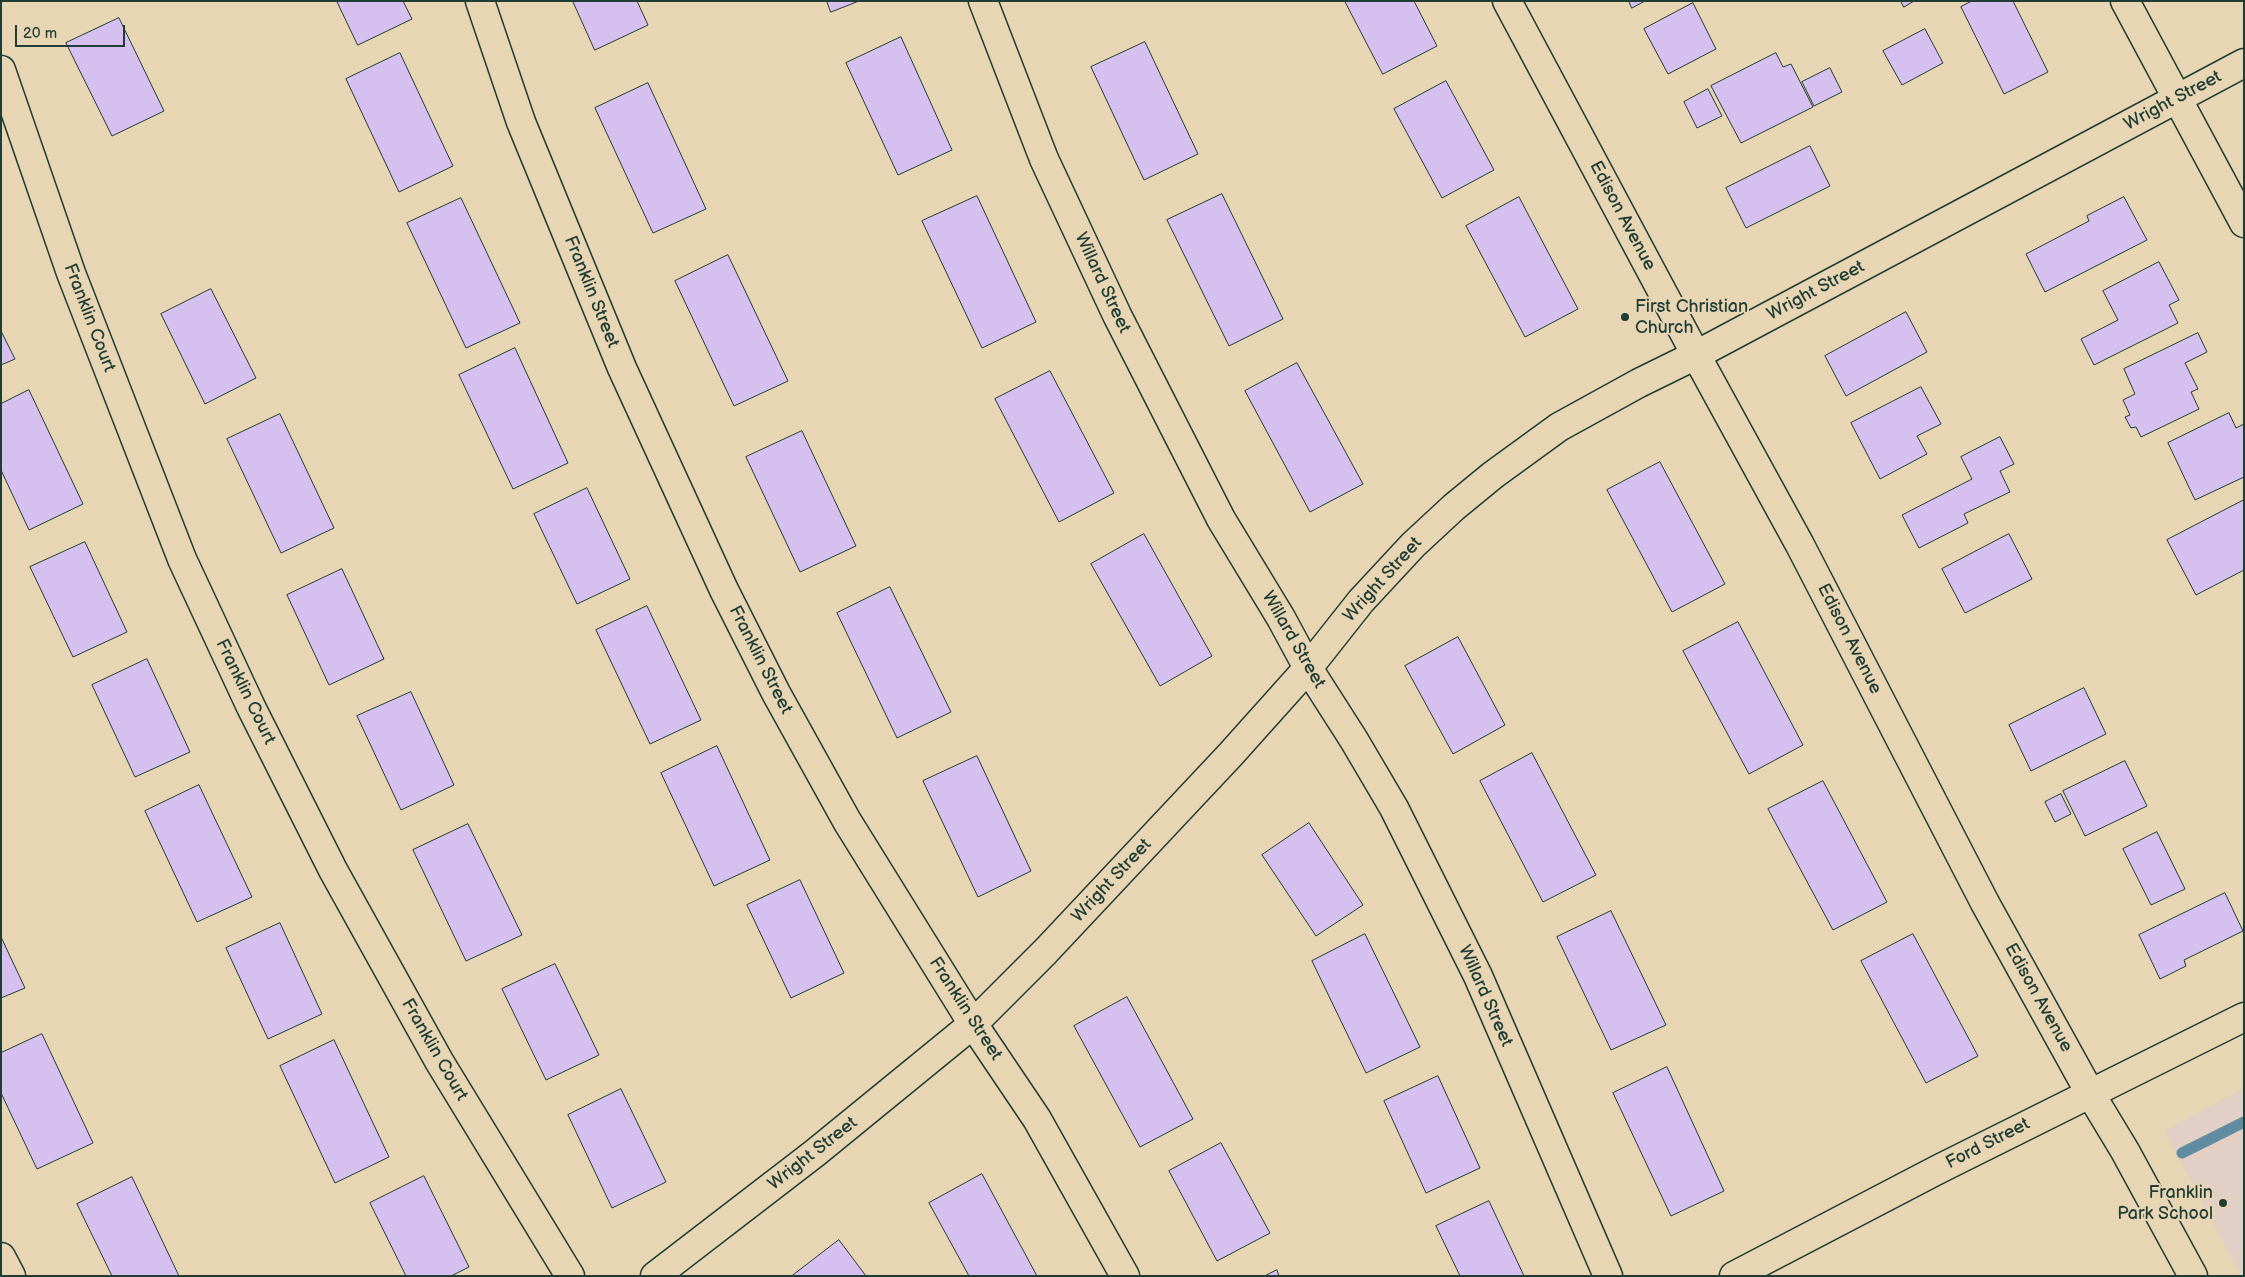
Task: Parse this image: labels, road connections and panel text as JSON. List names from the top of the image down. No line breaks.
{"streets":{"street":["Wright Street","Edison Avenue","Willard Street","Franklin Street","Franklin Court","Ford Street"]},"crossings":[["Wright Street","Edison Avenue"],["Wright Street","Willard Street"],["Wright Street","Franklin Street"],["Edison Avenue","Ford Street"]],"places":["First Christian Church","Franklin Park School"],"scale_bar":"20 m"}
